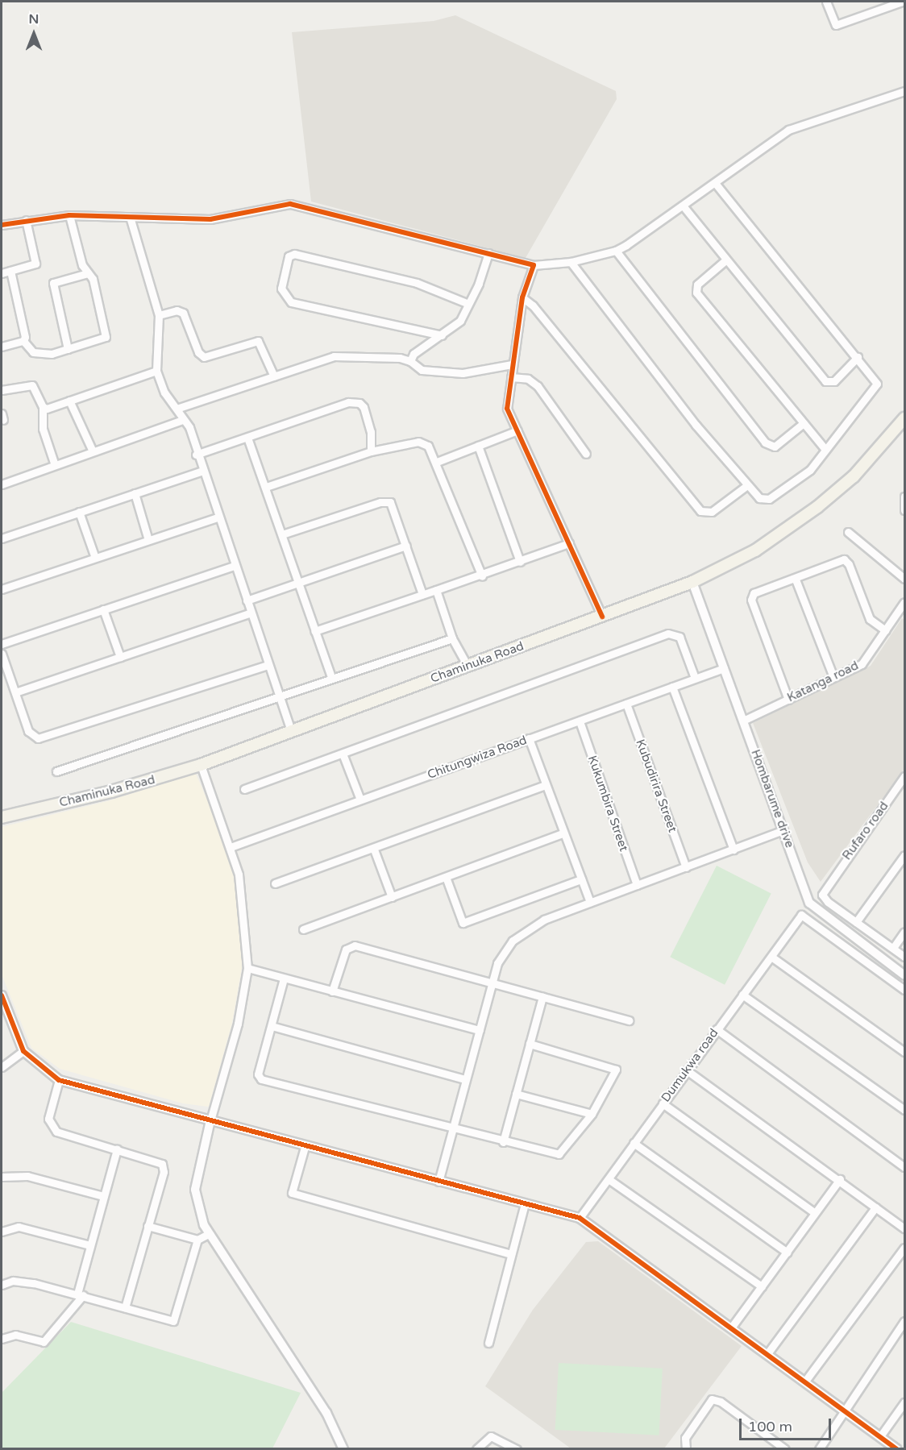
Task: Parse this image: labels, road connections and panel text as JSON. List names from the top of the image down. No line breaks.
{"streets":{"main road":["Chaminuka Road"],"street":["Katanga road","Chitungwiza Road","Kubudirira Street","Hombarume drive","Kukumbira Street","Rufaro road","Dumukwa road"]},"crossings":[["Chaminuka Road","Hombarume drive"],["Katanga road","Hombarume drive"],["Chitungwiza Road","Kubudirira Street"],["Chitungwiza Road","Hombarume drive"],["Chitungwiza Road","Kukumbira Street"]],"scale_bar":"100 m","north":"top"}
